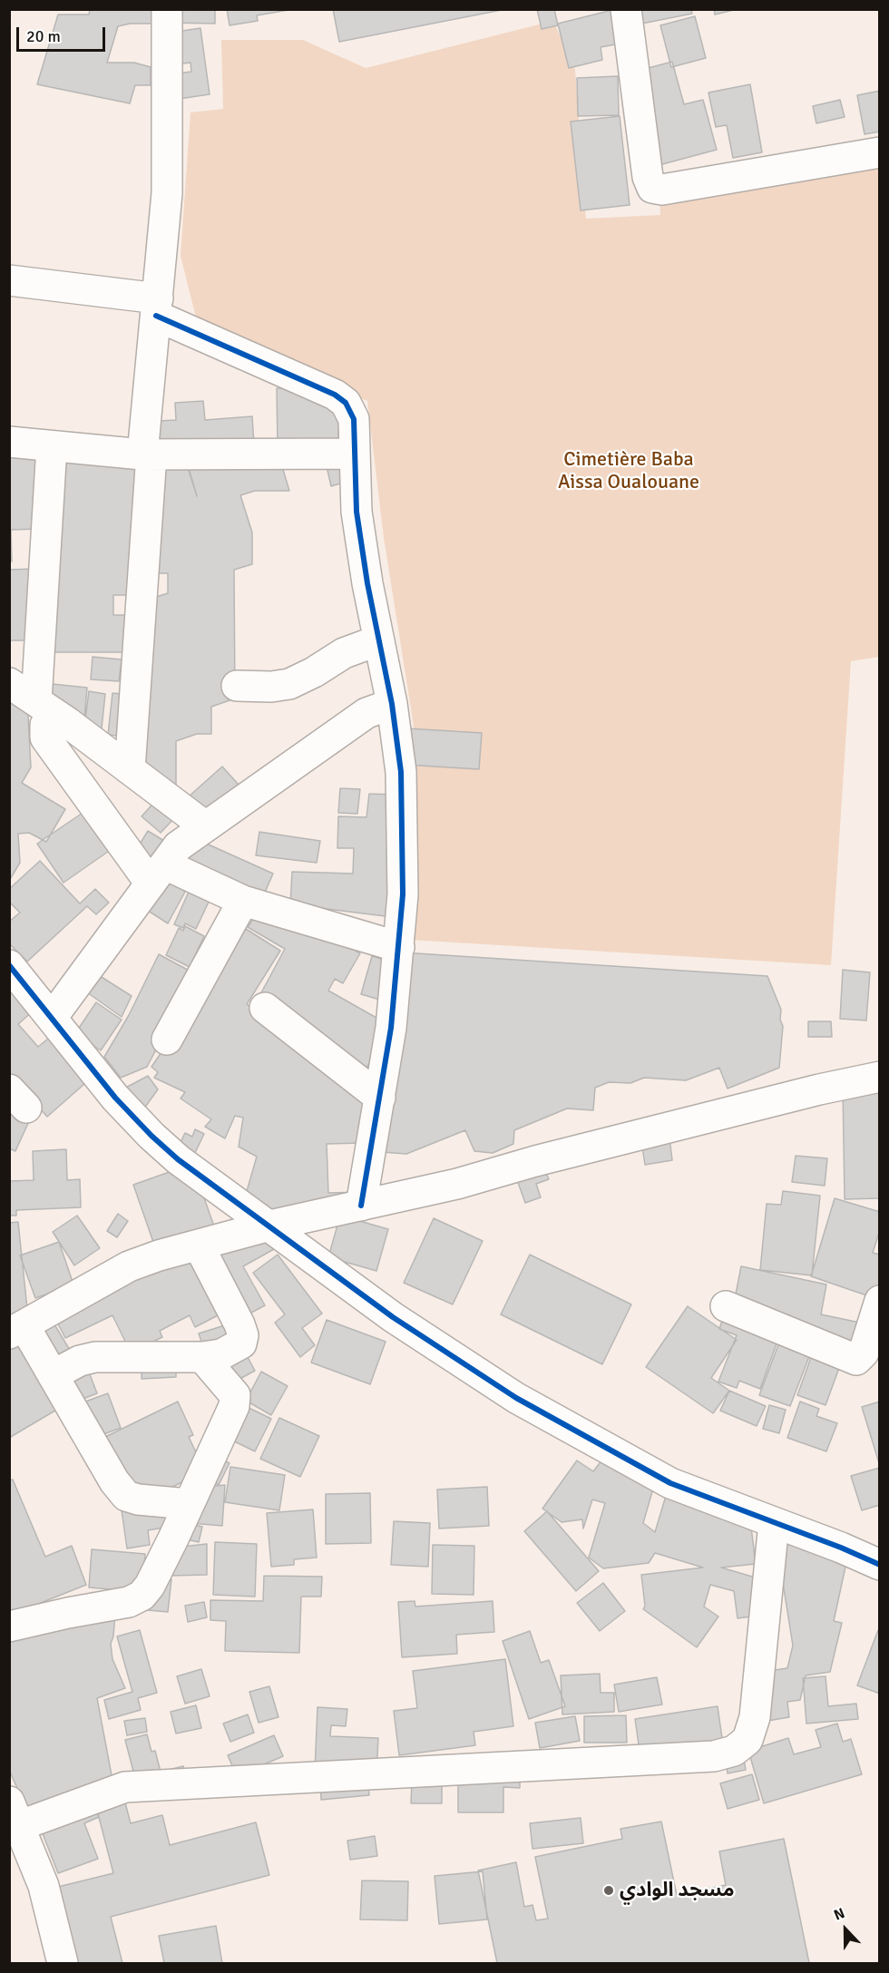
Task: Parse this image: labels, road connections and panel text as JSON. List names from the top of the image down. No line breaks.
{"parks":["Cimetière Baba Aissa Oualouane"],"places":["مسجد الوادي"],"scale_bar":"20 m","north":"top"}
